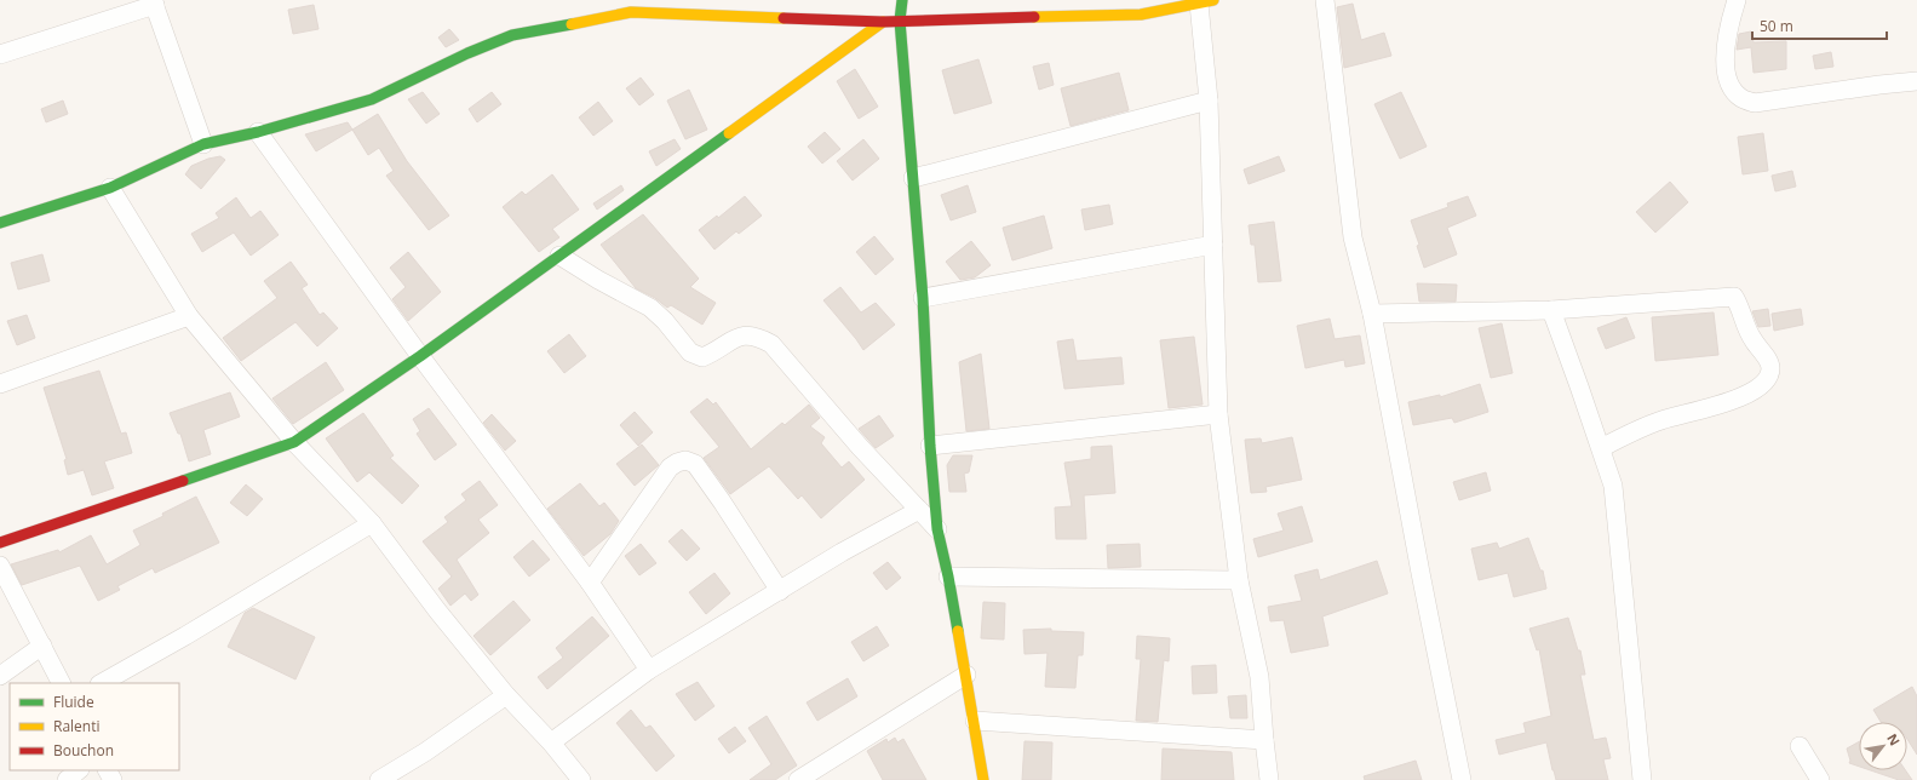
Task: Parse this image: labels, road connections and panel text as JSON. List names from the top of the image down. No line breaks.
{"legend":["Fluide","Ralenti","Bouchon"],"scale_bar":"50 m","north":"top right"}
